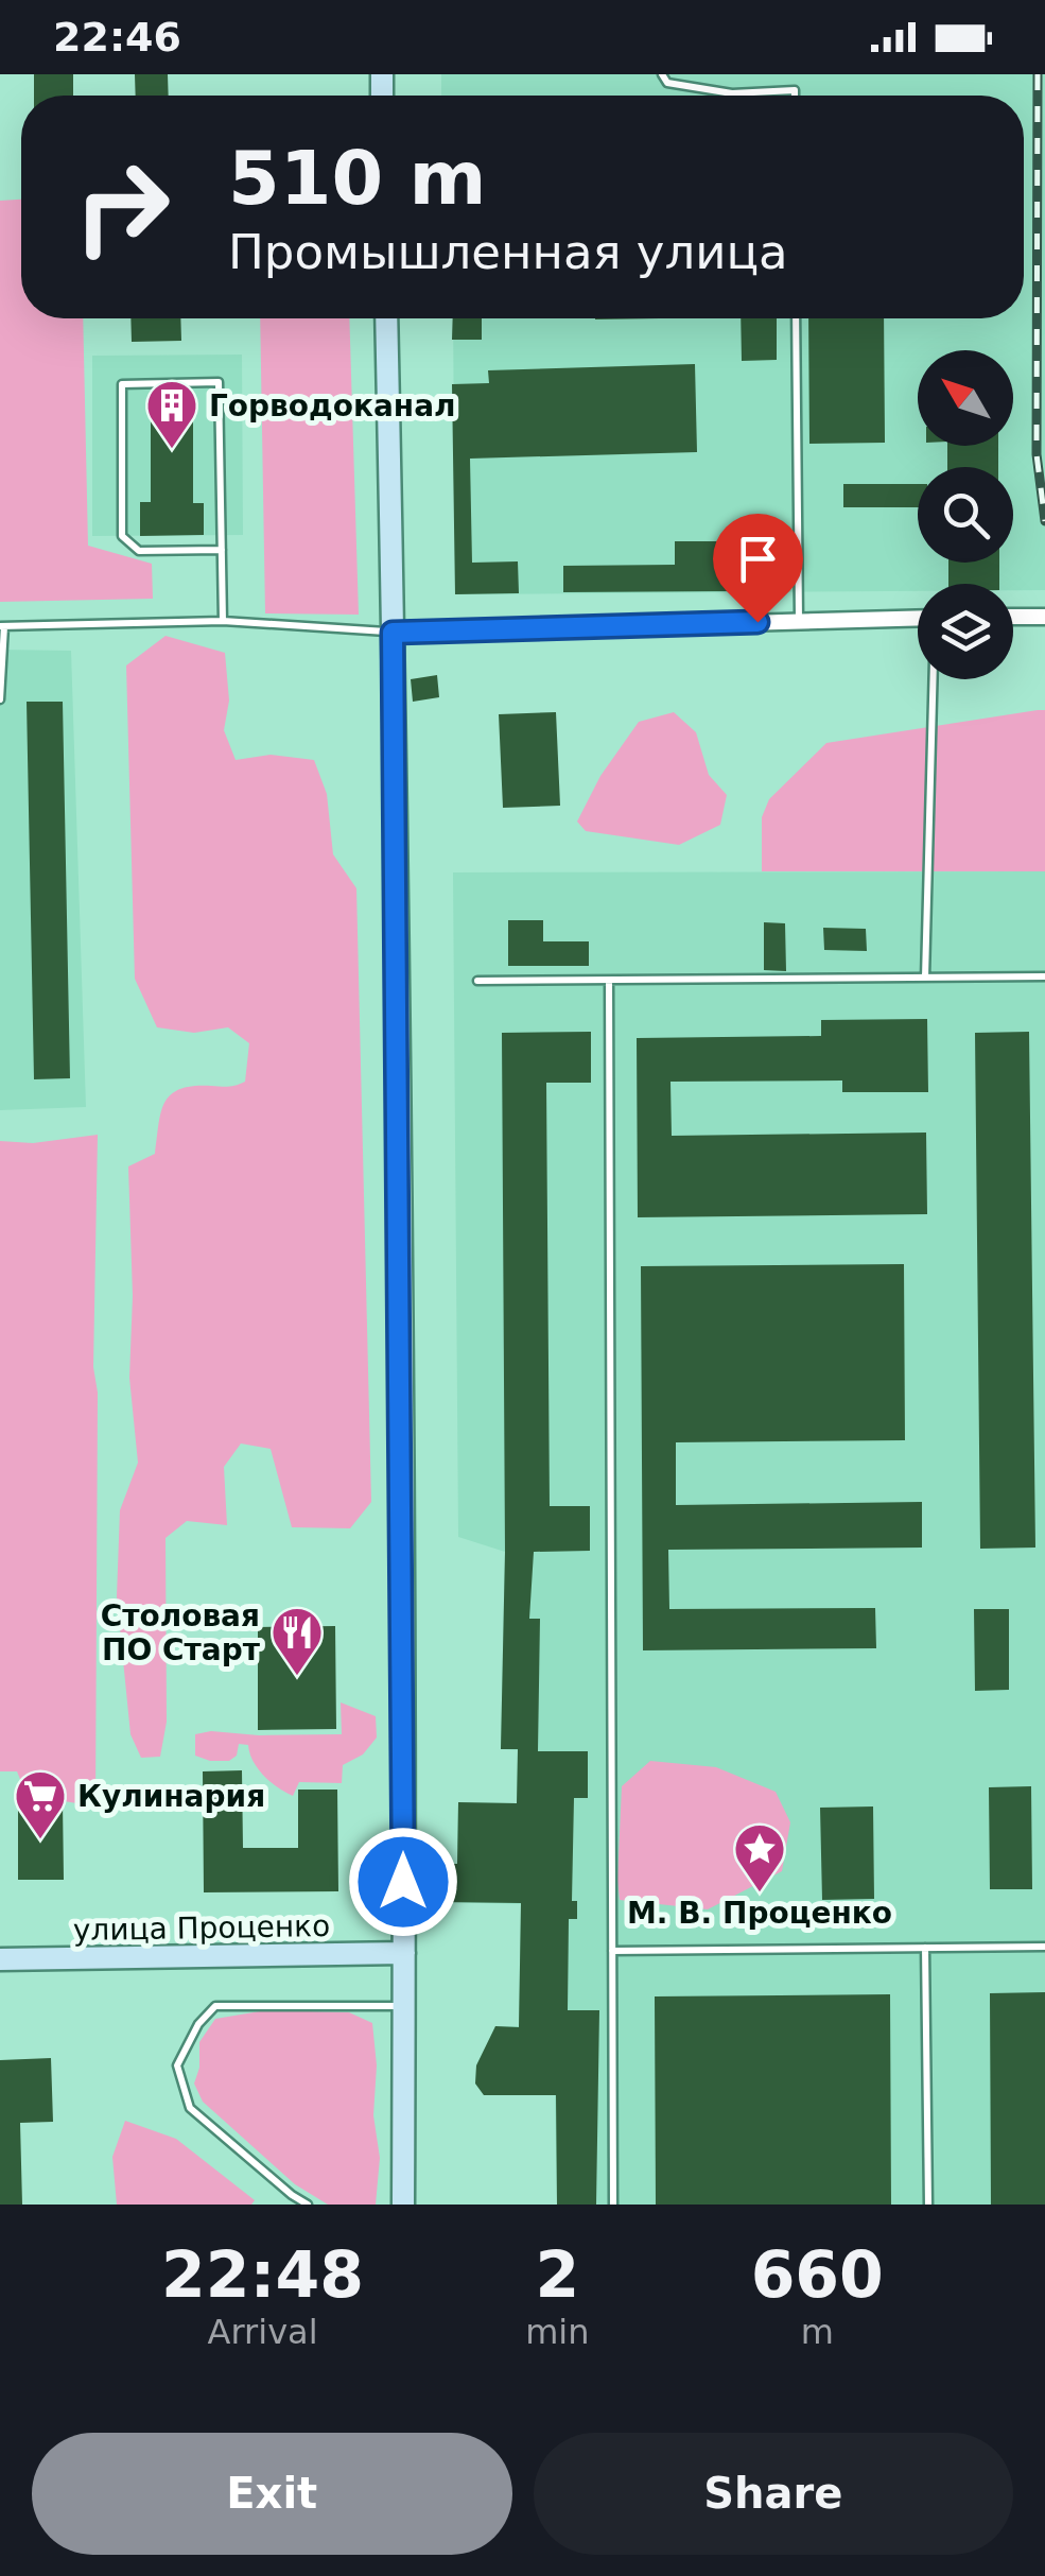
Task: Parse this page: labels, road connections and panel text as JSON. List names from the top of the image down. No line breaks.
{"streets":{"main road":["улица Проценко"]},"places":{"building":["Горводоканал"],"restaurant":["Столовая ПО Старт"],"supermarket":["Кулинария"],"place":["М. В. Проценко"]},"north":"top left","page":{"status":"22:46","turn":["510 m","Промышленная улица"],"eta":["22:48","Arrival","2","min","660","m"],"buttons":["Exit","Share"]}}
